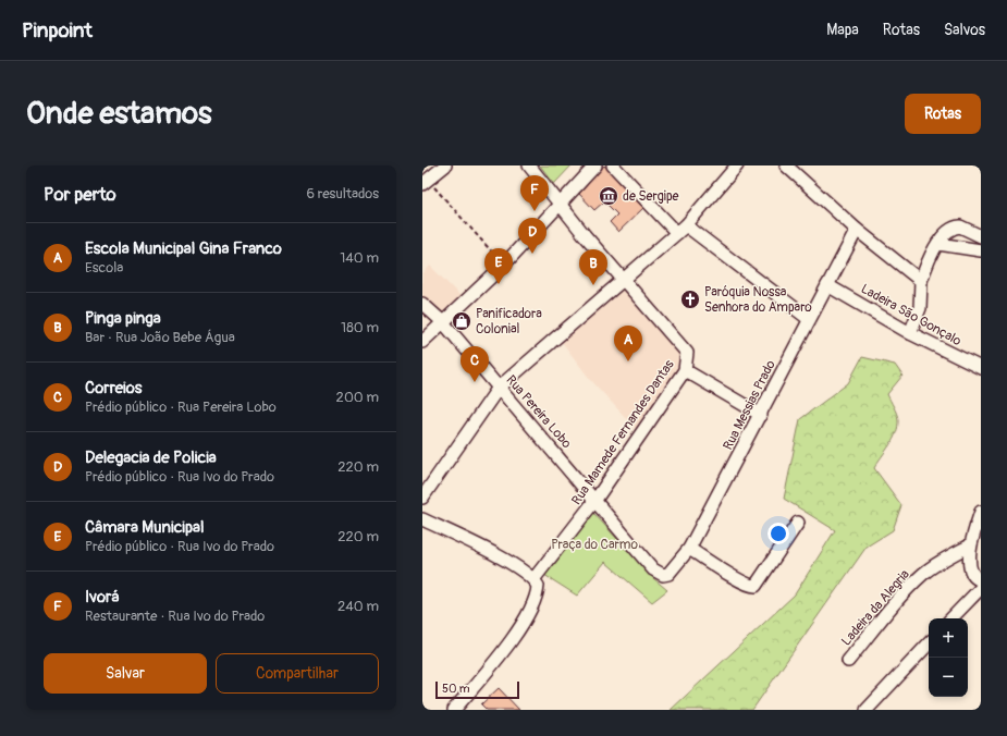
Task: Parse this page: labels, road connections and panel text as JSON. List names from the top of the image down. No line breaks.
{"streets":{"street":["Ladeira São Gonçalo","Rua Messias Prado","Rua Pereira Lobo","Rua Mamede Fernandes Dantas","Ladeira da Alegria"]},"crossings":[["Ladeira São Gonçalo","Rua Messias Prado"],["Rua Messias Prado","Rua Pereira Lobo"],["Rua Pereira Lobo","Rua Mamede Fernandes Dantas"]],"parks":["Praça do Carmo"],"places":{"museum":["de Sergipe"],"church":["Paróquia Nossa Senhora do Amparo"],"shop":["Panificadora Colonial"]},"scale_bar":"50 m","page":{"header":"Pinpoint","nav":["Mapa","Rotas","Salvos"],"buttons":["Rotas",["Salvar","Compartilhar"]],"title":"Onde estamos","heading":["Por perto","6 resultados"],"pins":["F","D","E","B","A","C"],"list":[{"mark":"A","name":"Escola Municipal Gina Franco","note":"Escola","value":"140 m"},{"mark":"B","name":"Pinga pinga","note":"Bar · Rua João Bebe Água","value":"180 m"},{"mark":"C","name":"Correios","note":"Prédio público · Rua Pereira Lobo","value":"200 m"},{"mark":"D","name":"Delegacia de Policia","note":"Prédio público · Rua Ivo do Prado","value":"220 m"},{"mark":"E","name":"Câmara Municipal","note":"Prédio público · Rua Ivo do Prado","value":"220 m"},{"mark":"F","name":"Ivorá","note":"Restaurante · Rua Ivo do Prado","value":"240 m"}],"map_buttons":["+","−"],"scale":"50 m"}}
